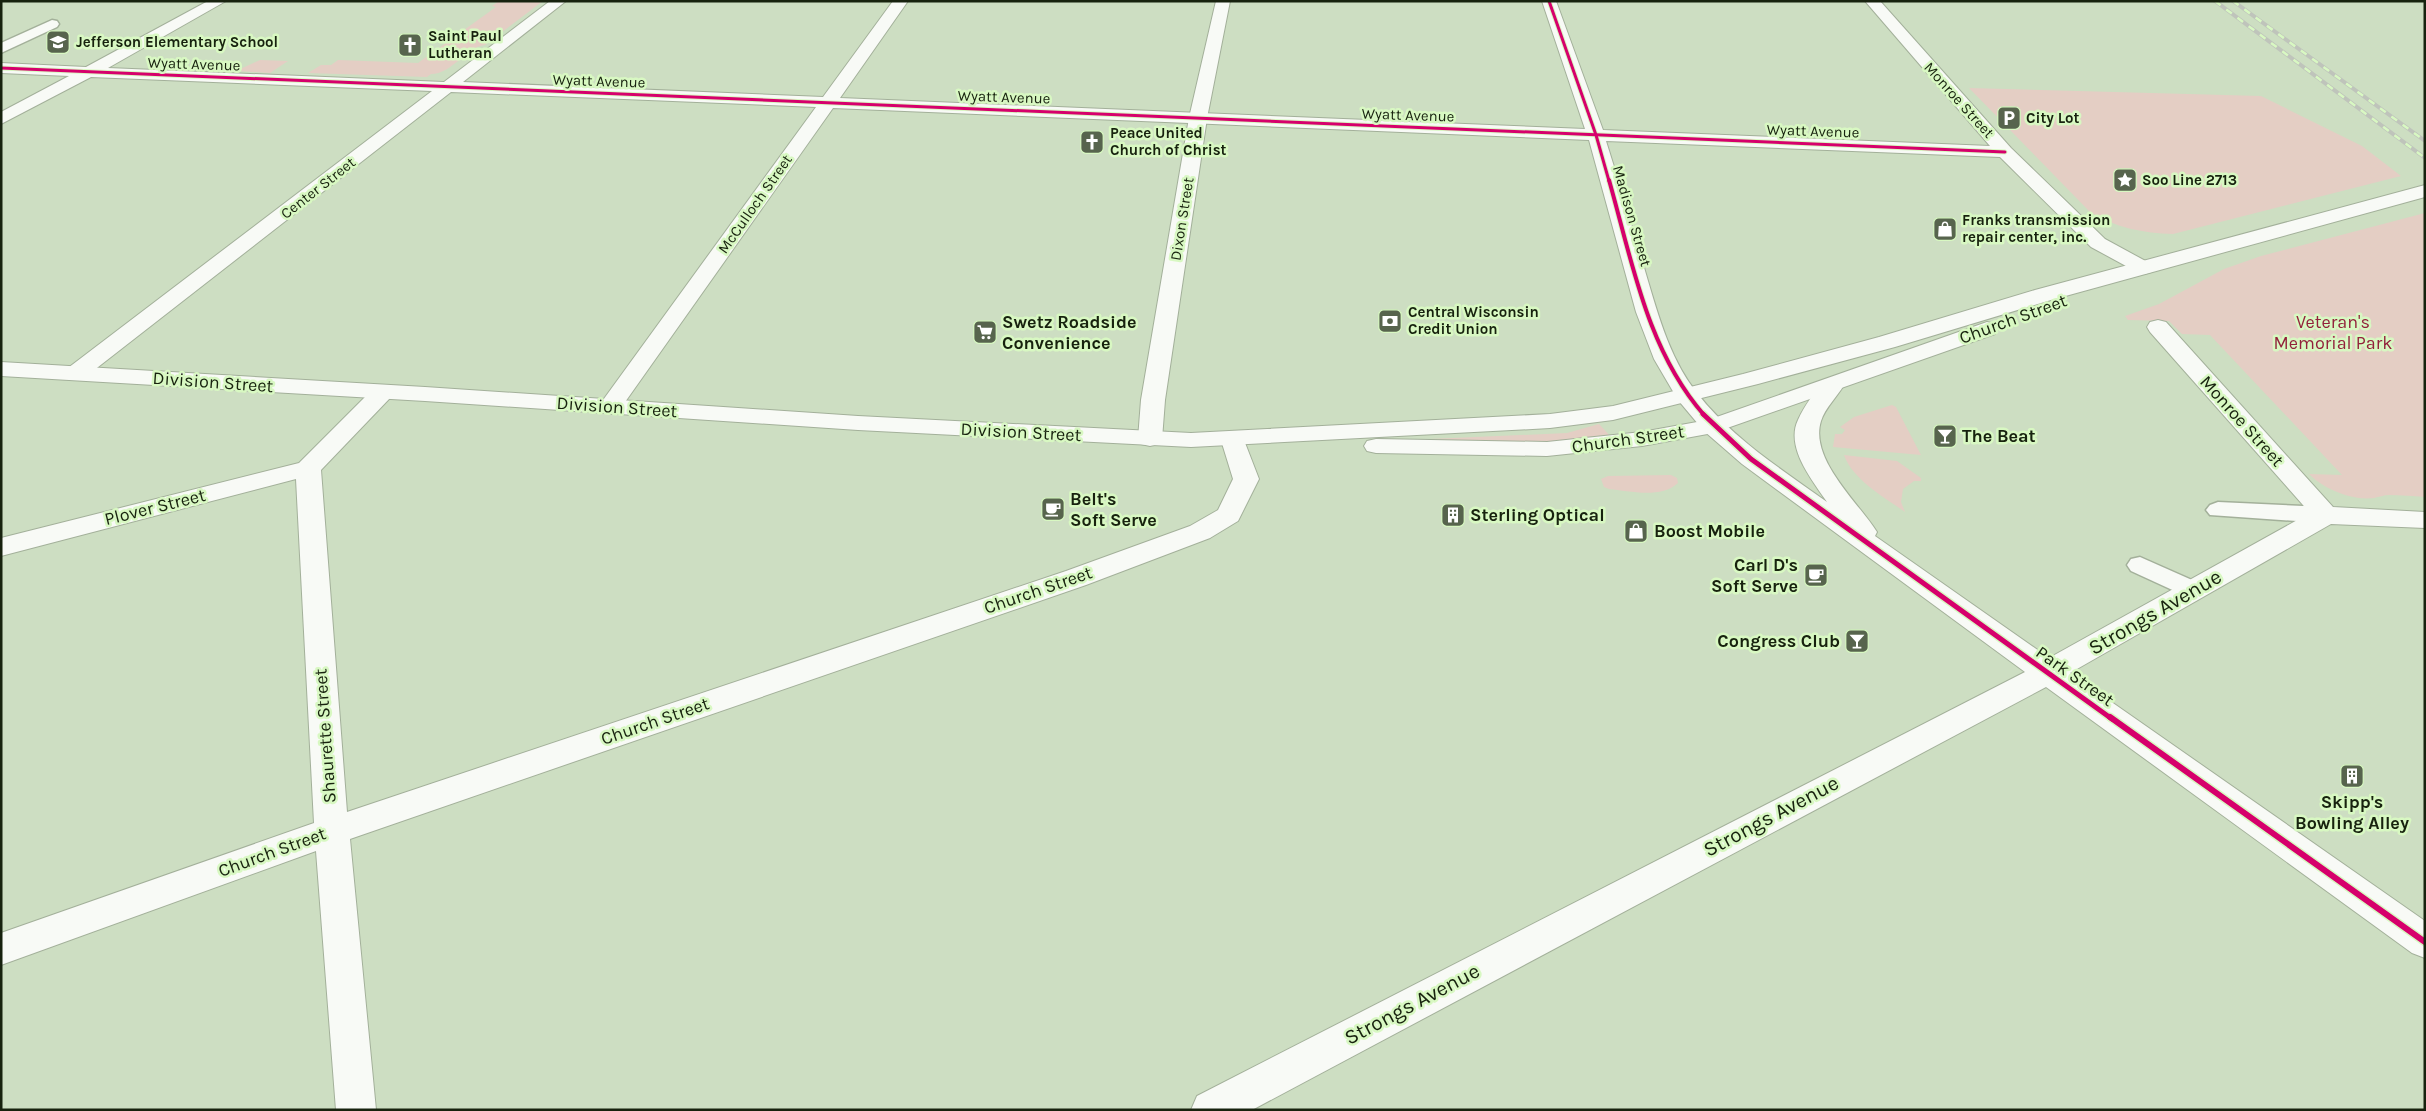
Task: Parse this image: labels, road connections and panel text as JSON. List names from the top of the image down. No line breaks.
{"streets":{"street":["Wyatt Avenue","Monroe Street","Center Street","McCulloch Street","Madison Street","Dixon Street","Church Street","Division Street","Plover Street","Strongs Avenue","Park Street","Shaurette Street"]},"crossings":[["Wyatt Avenue","Monroe Street"],["Wyatt Avenue","Center Street"],["Wyatt Avenue","McCulloch Street"],["Wyatt Avenue","Madison Street"],["Wyatt Avenue","Dixon Street"],["Monroe Street","Church Street"],["Monroe Street","Strongs Avenue"],["Center Street","Division Street"],["McCulloch Street","Division Street"],["Madison Street","Church Street"],["Madison Street","Park Street"],["Dixon Street","Division Street"],["Church Street","Division Street"],["Church Street","Park Street"],["Church Street","Shaurette Street"],["Plover Street","Shaurette Street"],["Strongs Avenue","Park Street"]],"parks":["Veteran's Memorial Park"],"places":{"school or university":["Jefferson Elementary School"],"church":["Saint Paul Lutheran","Peace United Church of Christ"],"parking":["City Lot"],"place":["Soo Line 2713"],"shop":["Franks transmission repair center, inc.","Boost Mobile"],"bank":["Central Wisconsin Credit Union"],"supermarket":["Swetz Roadside Convenience"],"bar":["The Beat","Congress Club"],"cafe":["Belt's Soft Serve","Carl D's Soft Serve"],"building":["Sterling Optical","Skipp's Bowling Alley"]}}
